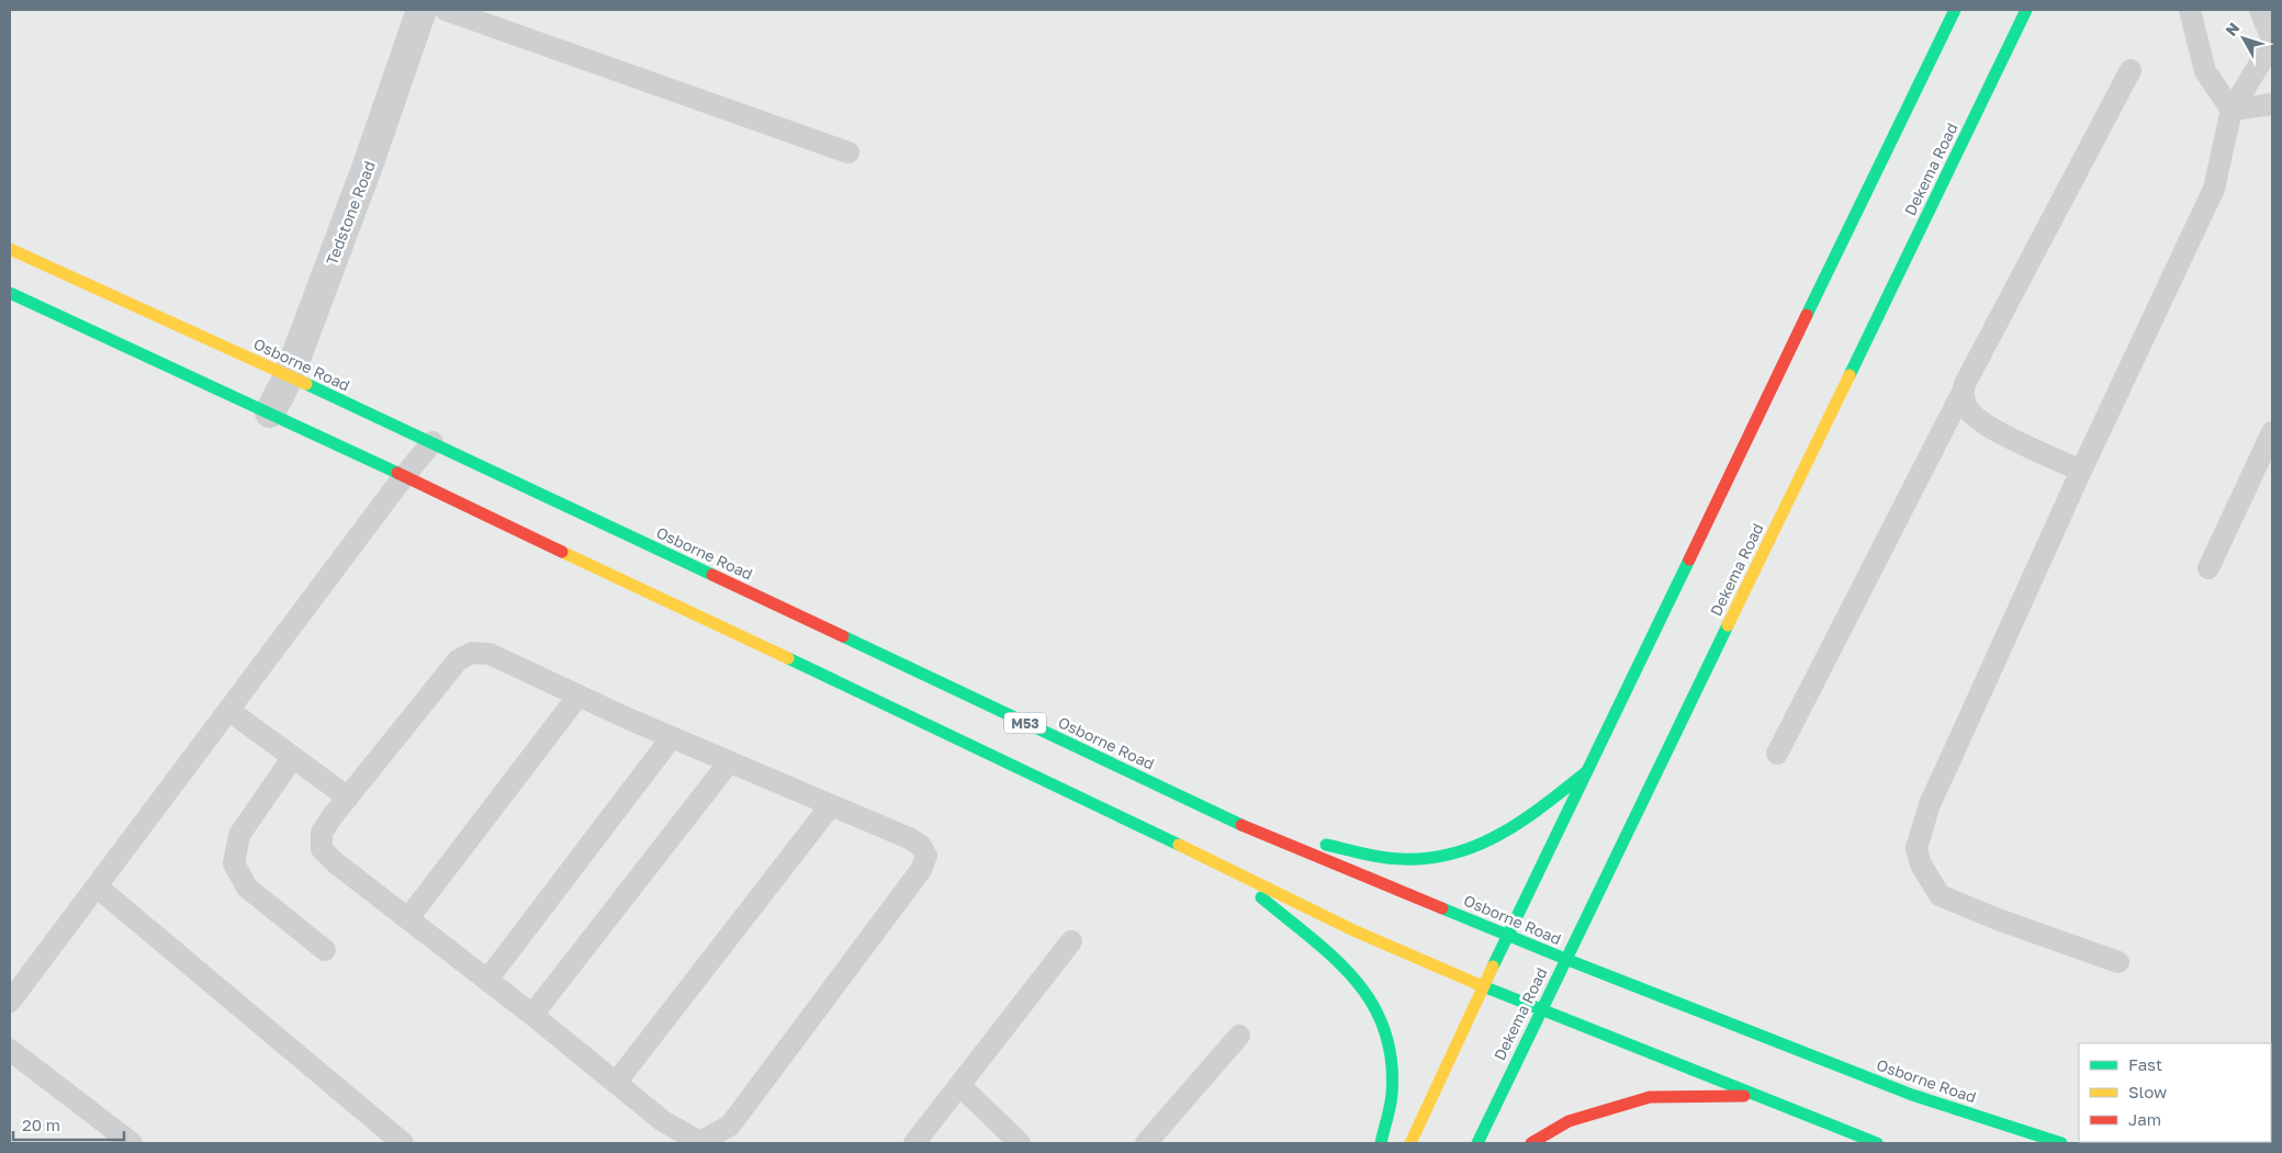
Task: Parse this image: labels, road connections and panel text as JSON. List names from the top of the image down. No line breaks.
{"streets":{"main road":["Dekema Road","Osborne Road","M53"],"street":["Tedstone Road"]},"crossings":[["Dekema Road","Osborne Road"],["Tedstone Road","Osborne Road"]],"legend":["Fast","Slow","Jam"],"scale_bar":"20 m","north":"top left"}
